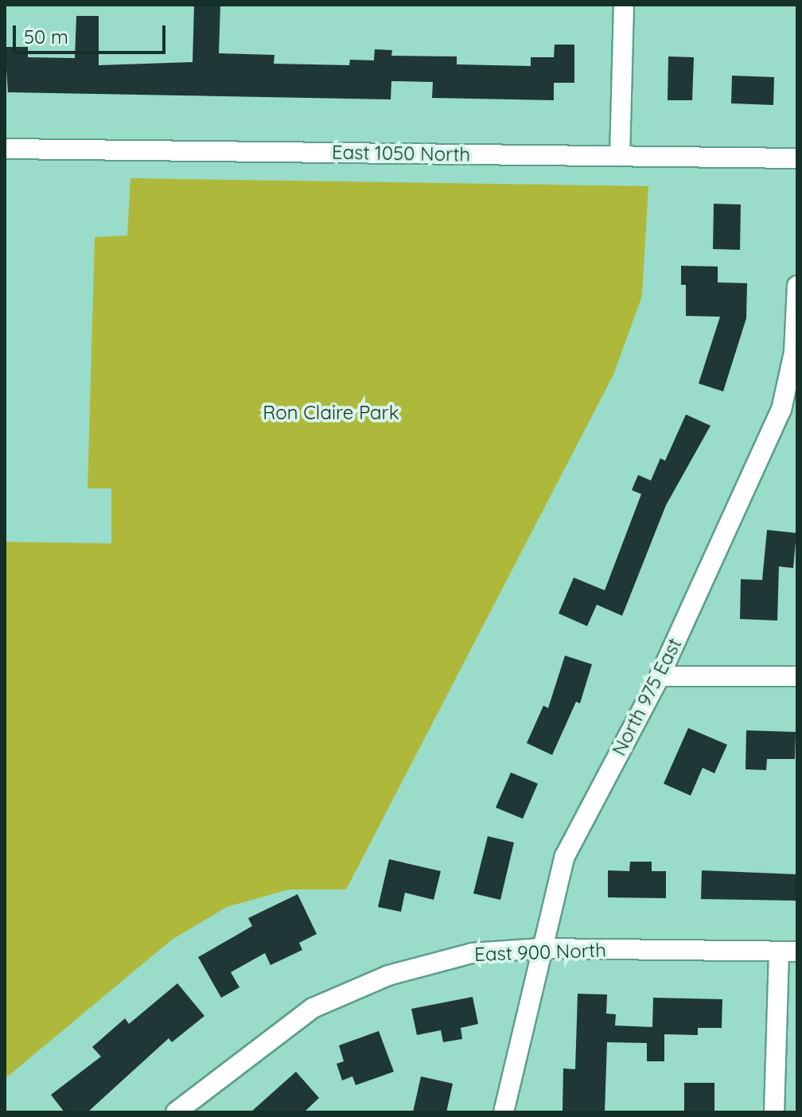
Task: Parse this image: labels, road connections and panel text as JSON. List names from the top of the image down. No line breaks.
{"streets":{"street":["East 1050 North","North 975 East","East 900 North"]},"crossings":[["North 975 East","East 900 North"]],"parks":["Ron Claire Park"],"scale_bar":"50 m"}
